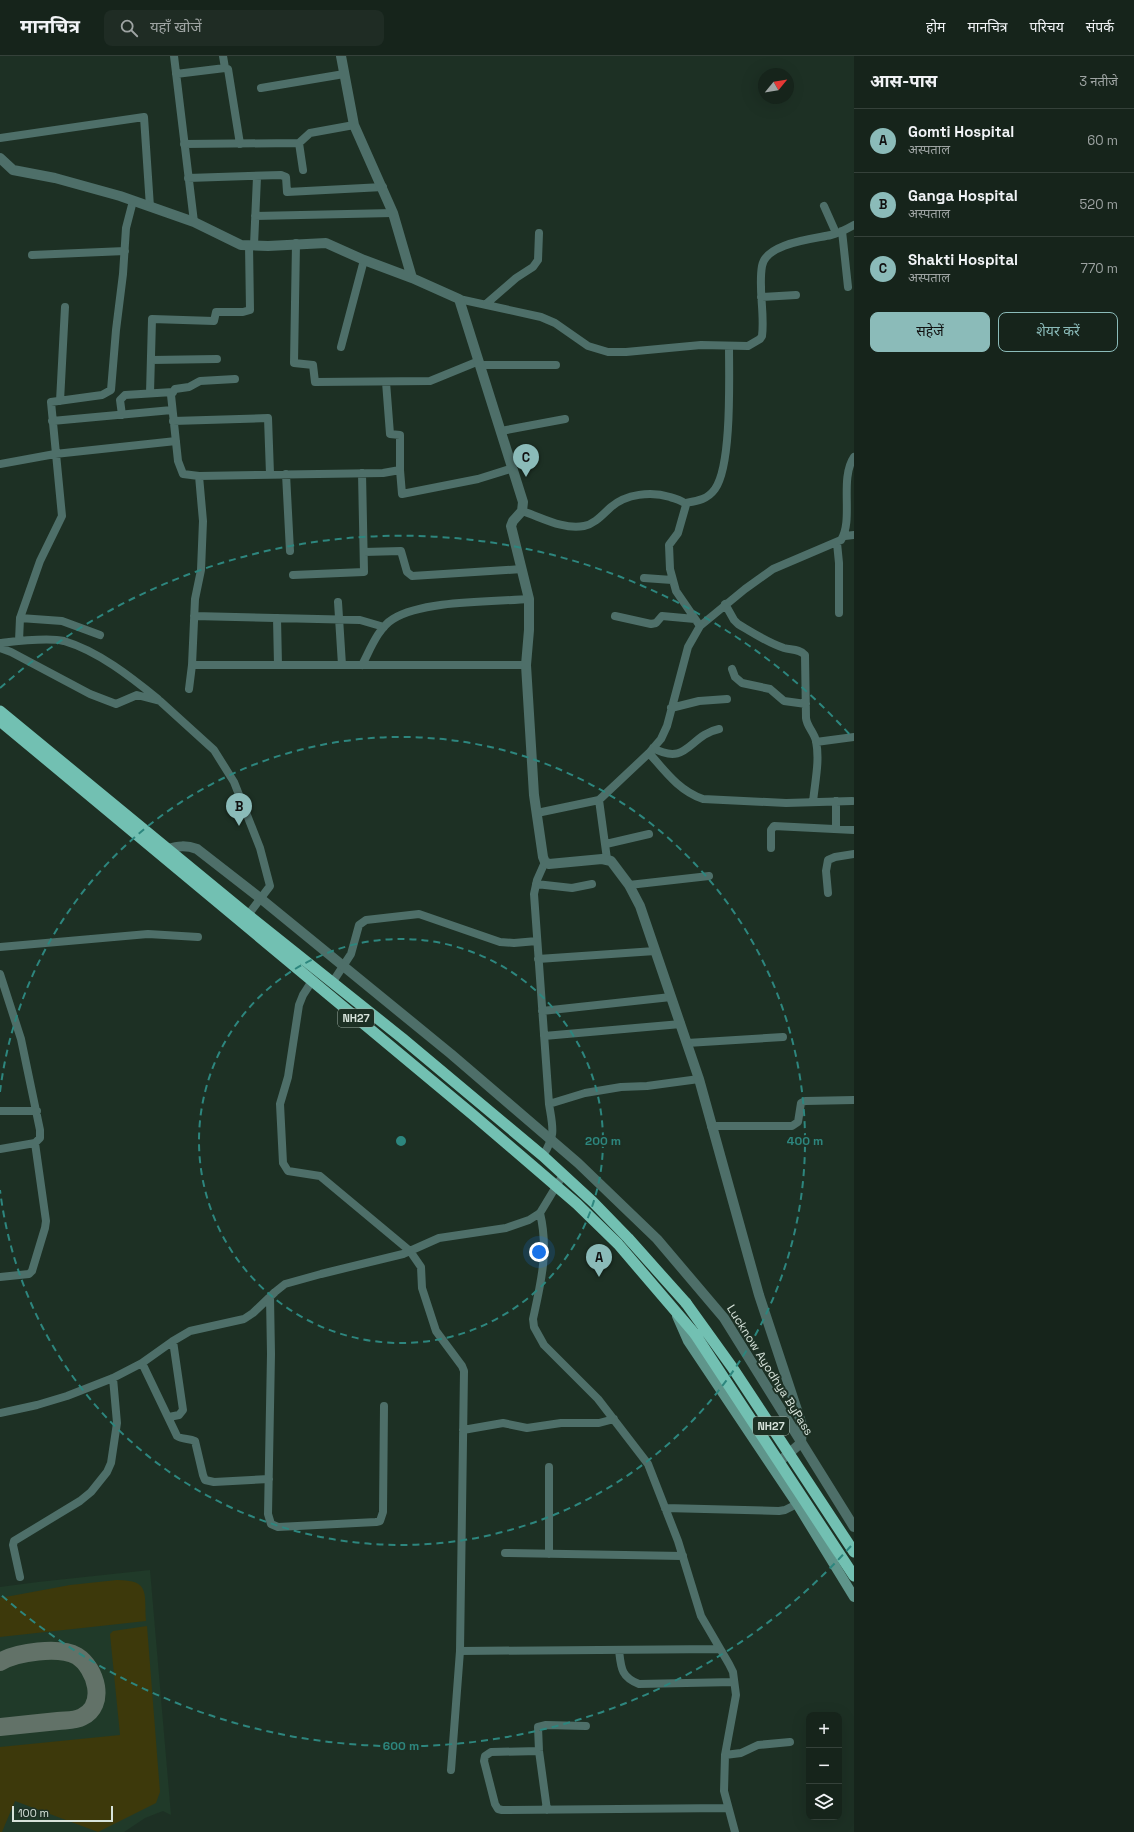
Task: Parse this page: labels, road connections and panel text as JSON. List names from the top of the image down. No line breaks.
{"streets":{"highway":["NH27"],"street":["Lucknow Ayodhya ByPass"]},"crossings":[["NH27","Lucknow Ayodhya ByPass"]],"scale_bar":"100 m","north":"top right","page":{"header":"मानचित्र","search":"यहाँ खोजें","nav":["होम","मानचित्र","परिचय","संपर्क"],"heading":["आस-पास","3 नतीजे"],"list":[{"mark":"A","name":"Gomti Hospital","note":"अस्पताल","value":"60 m"},{"mark":"B","name":"Ganga Hospital","note":"अस्पताल","value":"520 m"},{"mark":"C","name":"Shakti Hospital","note":"अस्पताल","value":"770 m"}],"buttons":["सहेजें","शेयर करें"],"pins":["C","B","A"],"map_buttons":["+","−"],"scale":"100 m"},"rings":["200 m","400 m","600 m"]}
